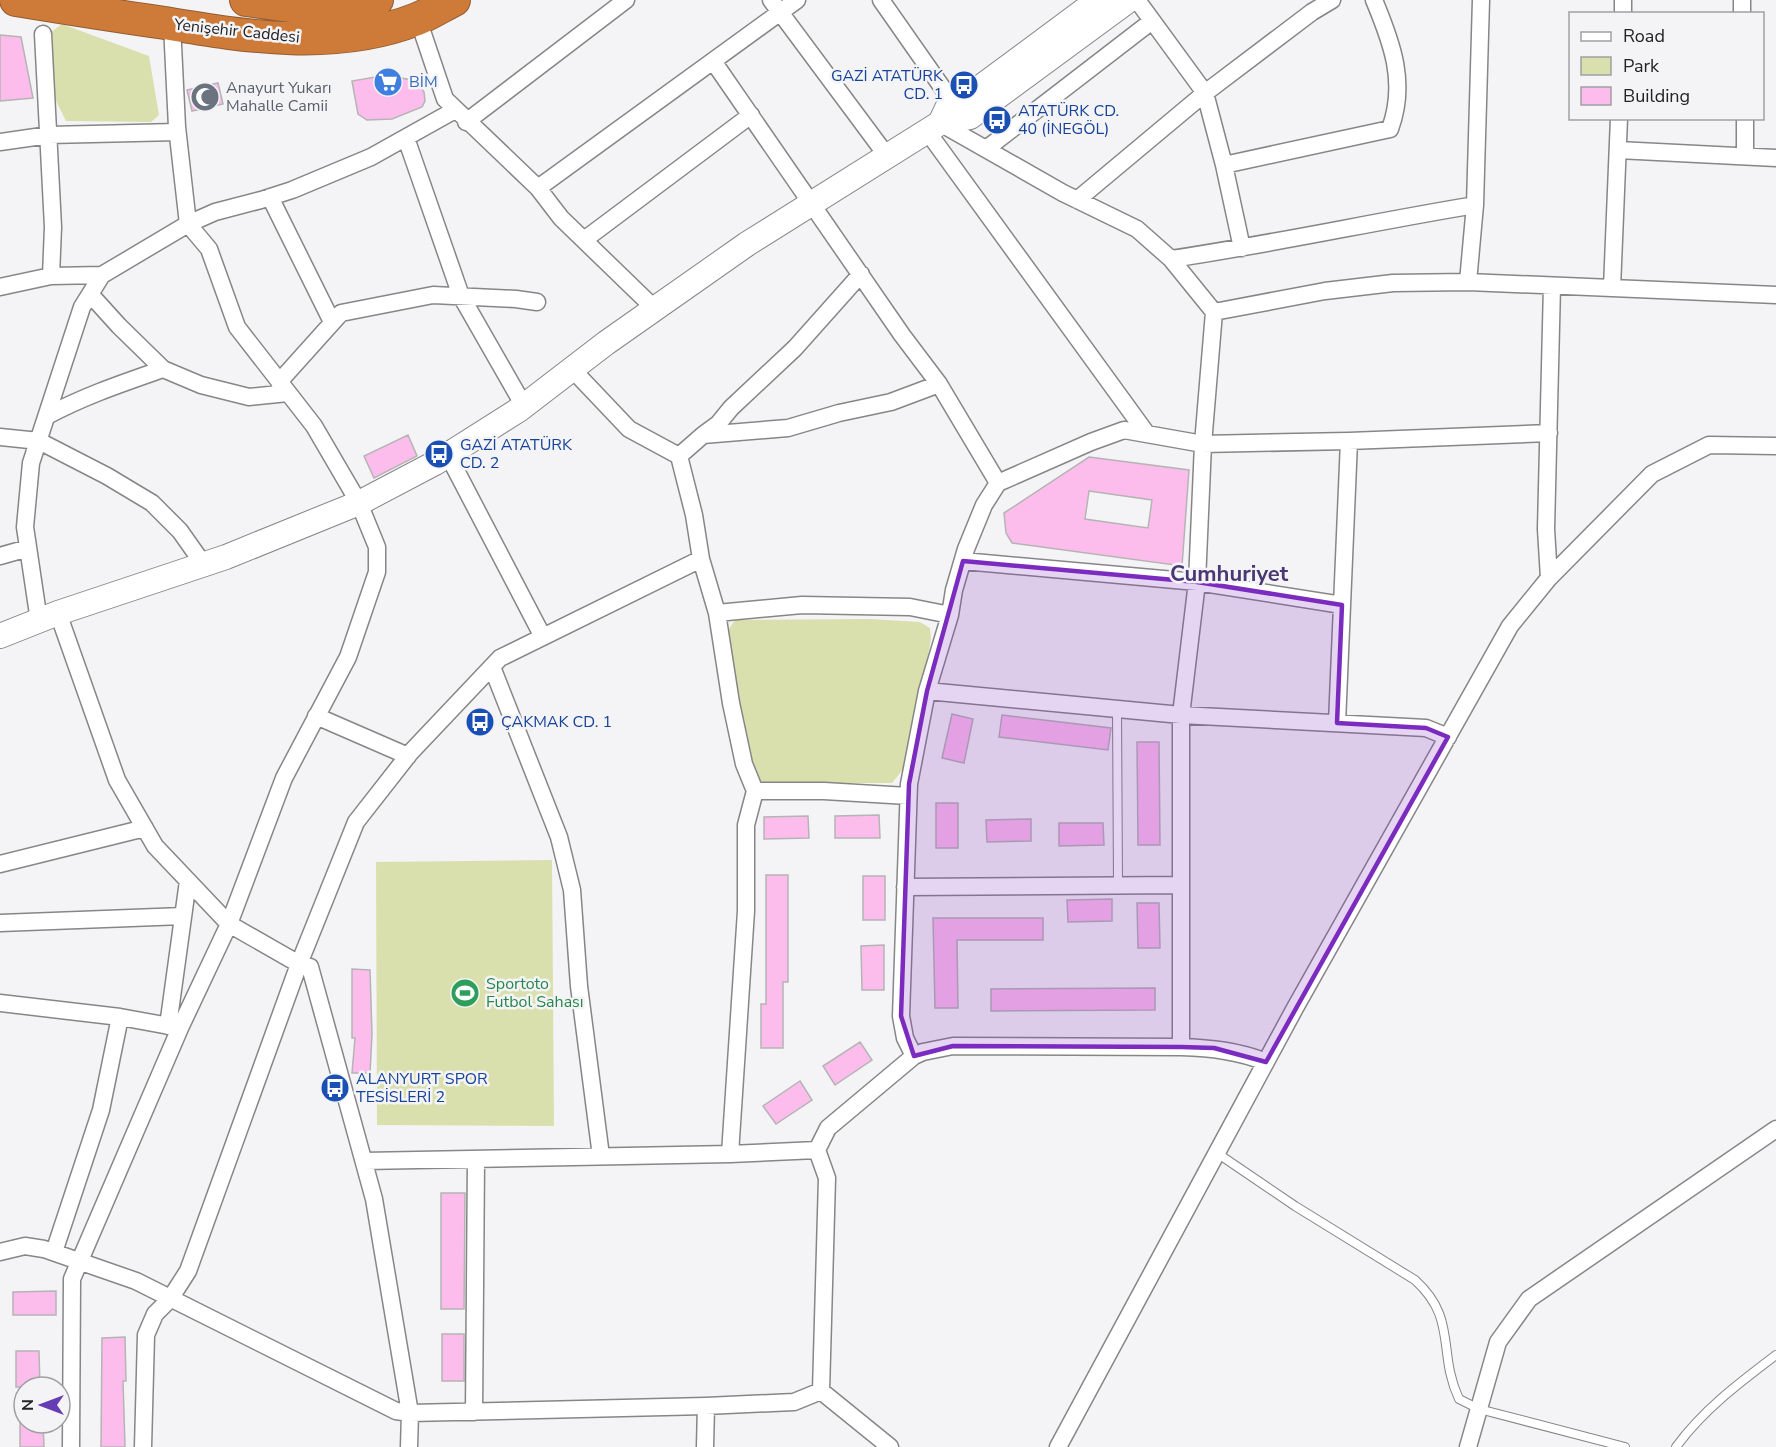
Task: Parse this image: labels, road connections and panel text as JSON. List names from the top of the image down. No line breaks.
{"streets":{"highway":["Yenişehir Caddesi"]},"districts":["Cumhuriyet"],"places":{"supermarket":["BİM"],"bus stop":["GAZİ ATATÜRK CD. 1","ATATÜRK CD. 40 (İNEGÖL)","GAZİ ATATÜRK CD. 2","ÇAKMAK CD. 1","ALANYURT SPOR TESİSLERİ 2"],"mosque":["Anayurt Yukarı Mahalle Camii"],"sports":["Sportoto Futbol Sahası"]},"legend":["Road","Park","Building"],"north":"left"}
